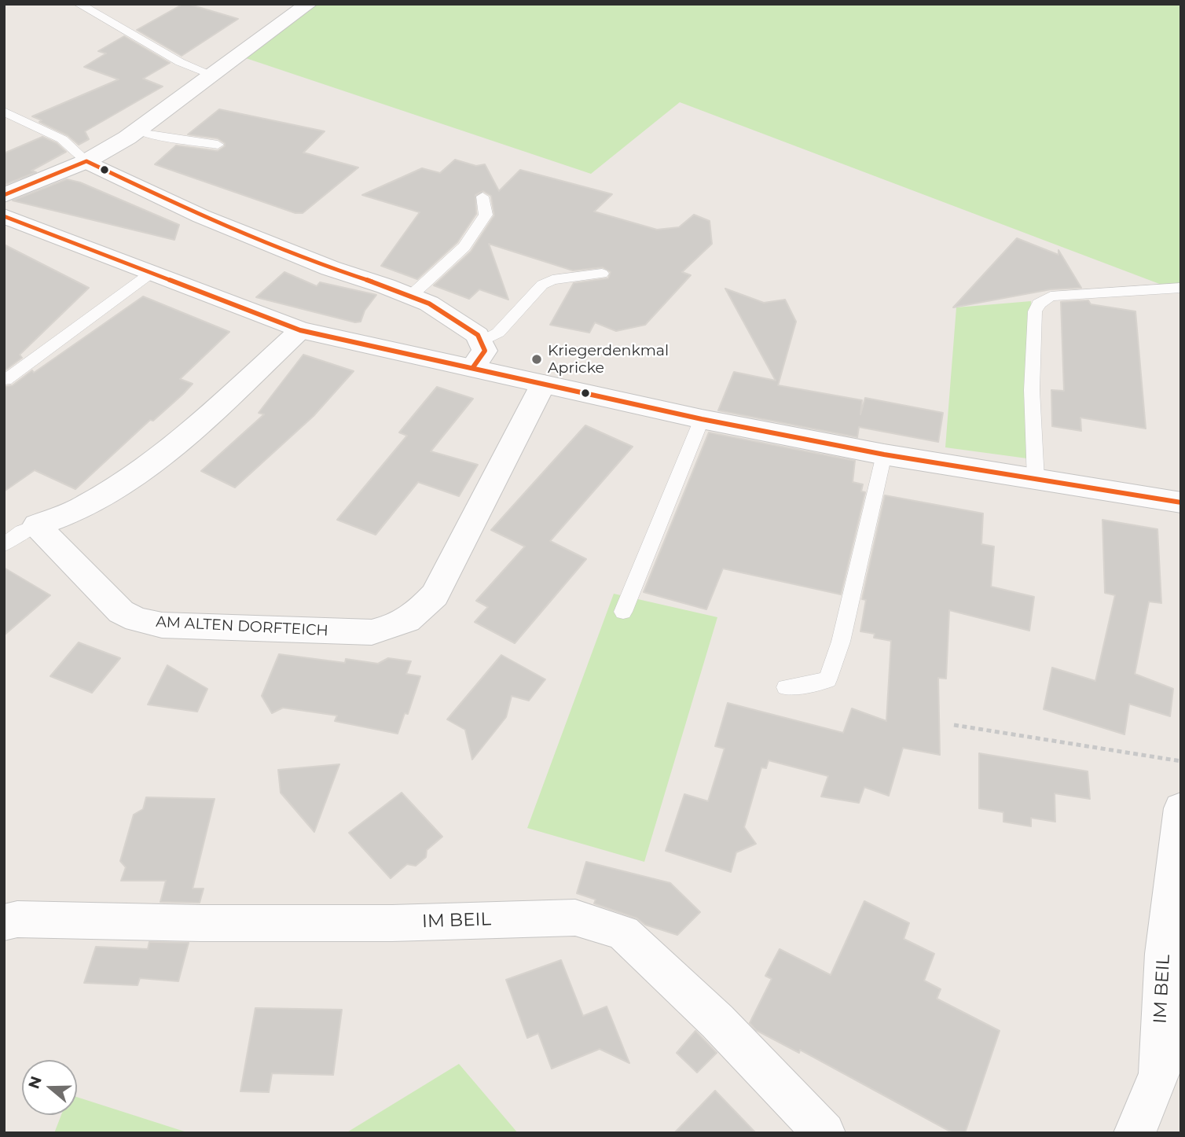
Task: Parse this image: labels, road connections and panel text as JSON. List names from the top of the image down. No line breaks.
{"streets":{"street":["AM ALTEN DORFTEICH","IM BEIL"]},"places":["Kriegerdenkmal Apricke"],"north":"left"}
